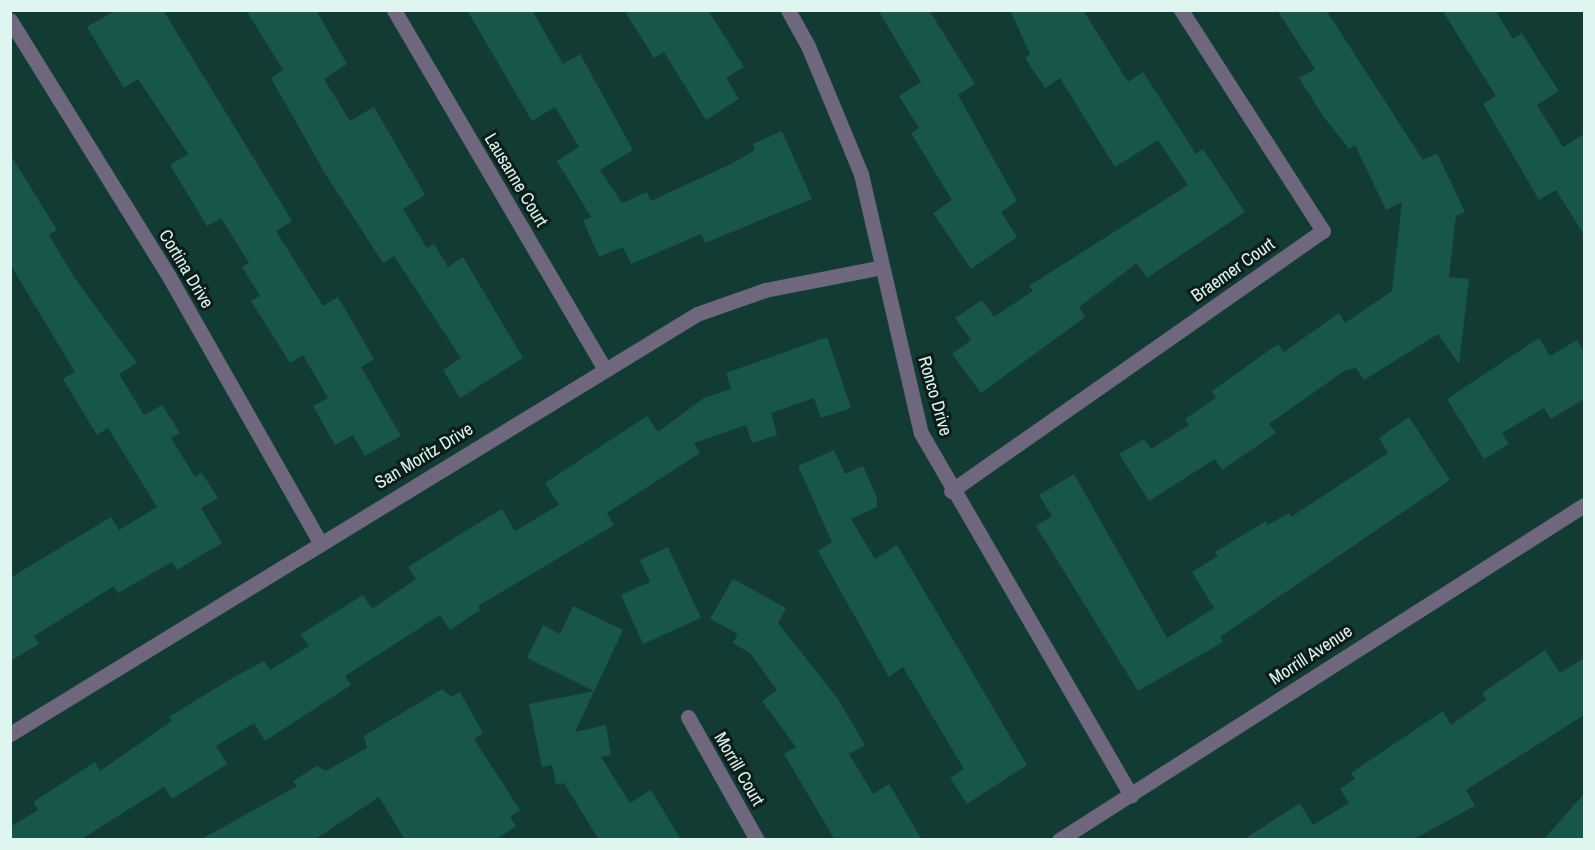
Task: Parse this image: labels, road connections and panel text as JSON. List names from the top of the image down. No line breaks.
{"streets":{"street":["Lausanne Court","Cortina Drive","Braemer Court","Ronco Drive","San Moritz Drive","Morrill Avenue","Morrill Court"]},"crossings":[["Lausanne Court","San Moritz Drive"],["Cortina Drive","San Moritz Drive"],["Braemer Court","Ronco Drive"],["Ronco Drive","San Moritz Drive"],["Ronco Drive","Morrill Avenue"]]}
